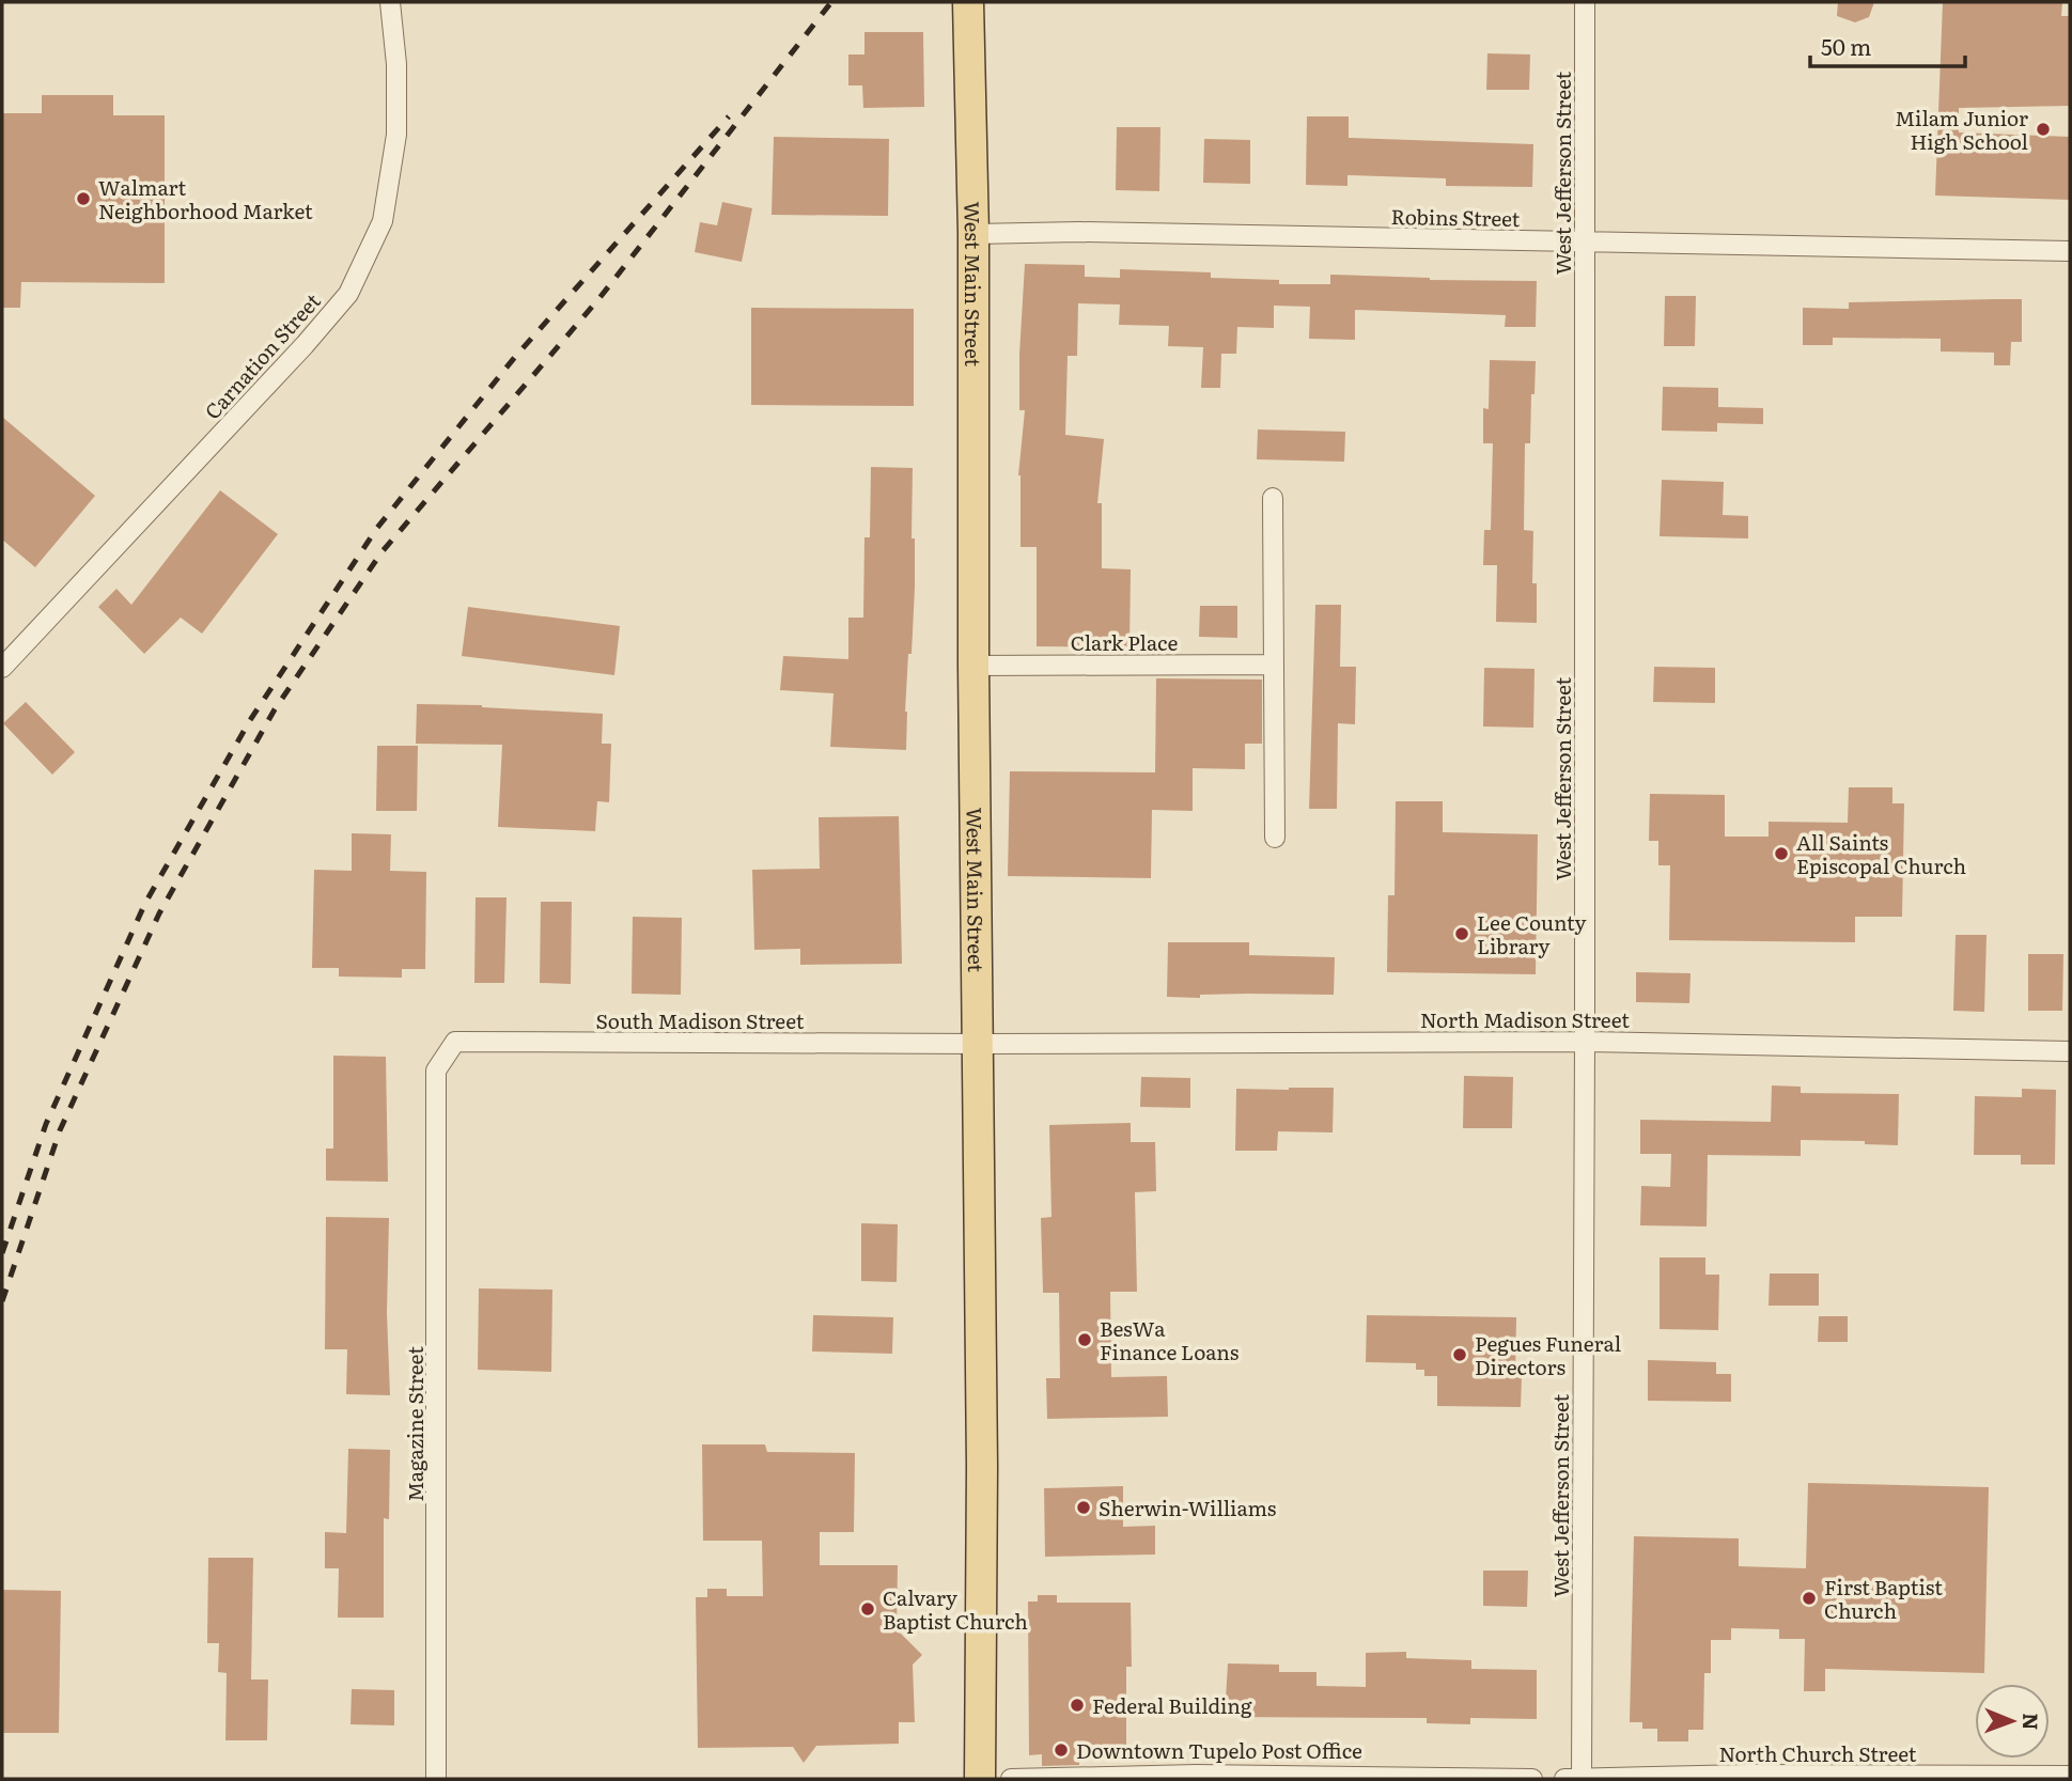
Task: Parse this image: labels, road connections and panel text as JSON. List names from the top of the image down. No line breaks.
{"streets":{"main road":["West Main Street"],"street":["West Jefferson Street","Robins Street","Carnation Street","Clark Place","North Madison Street","South Madison Street","Magazine Street","North Church Street"]},"crossings":[["West Jefferson Street","Robins Street"],["West Jefferson Street","North Madison Street"],["West Jefferson Street","North Church Street"],["Robins Street","West Main Street"],["West Main Street","Clark Place"],["West Main Street","North Madison Street"],["West Main Street","South Madison Street"],["North Madison Street","South Madison Street"],["South Madison Street","Magazine Street"]],"places":["Milam Junior High School","Walmart Neighborhood Market","All Saints Episcopal Church","Lee County Library","BesWa Finance Loans","Pegues Funeral Directors","Sherwin-Williams","First Baptist Church","Calvary Baptist Church","Federal Building","Downtown Tupelo Post Office"],"scale_bar":"50 m","north":"right"}
